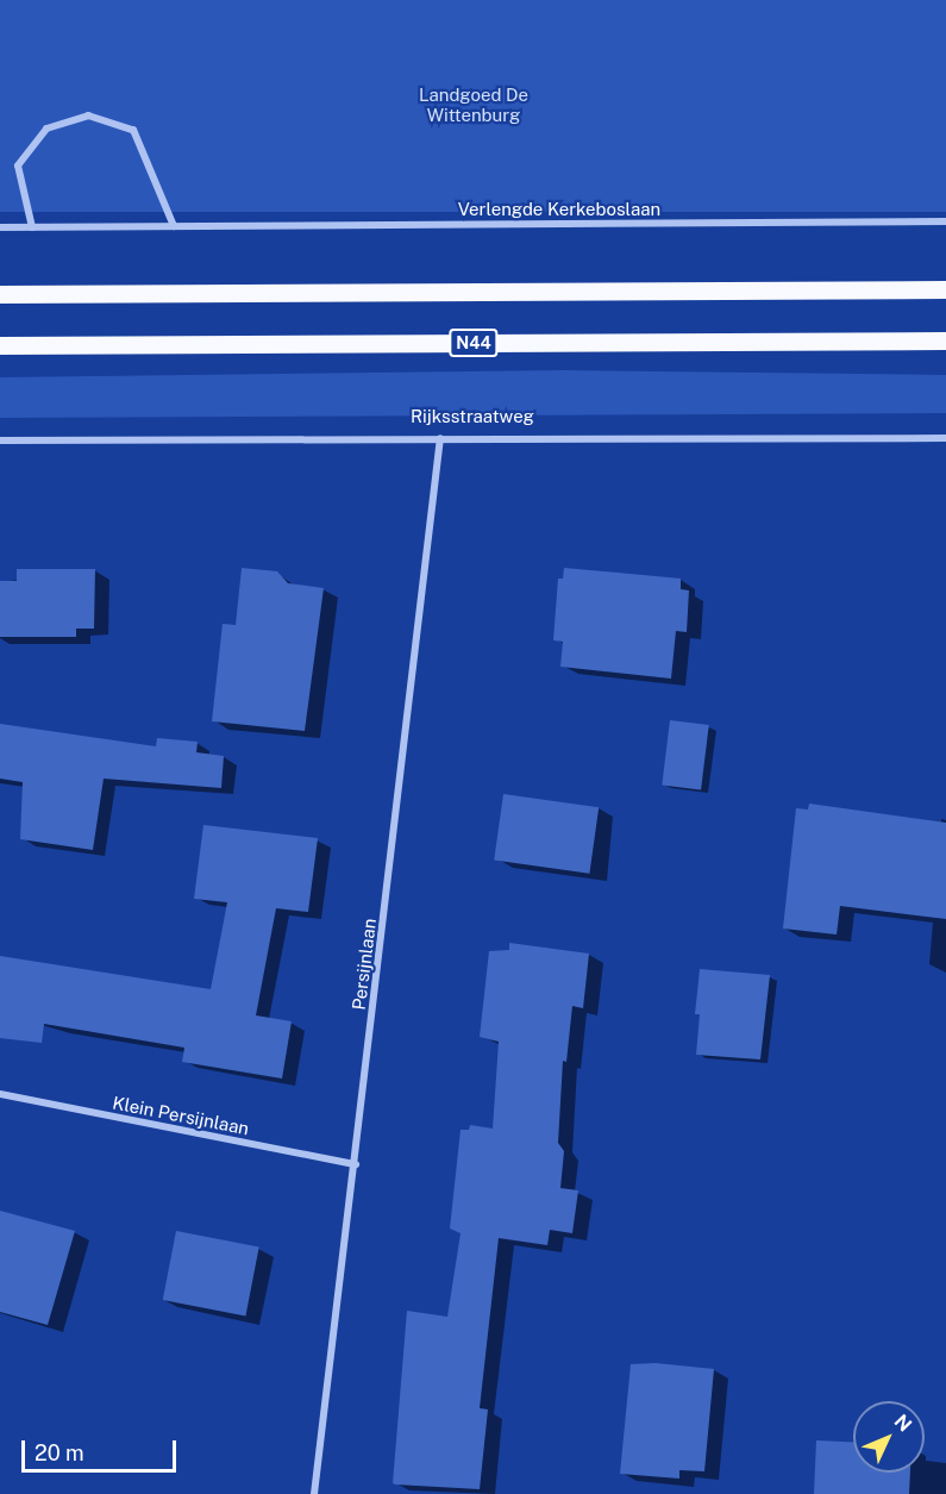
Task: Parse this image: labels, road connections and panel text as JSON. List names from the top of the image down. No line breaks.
{"streets":{"main road":["N44"],"street":["Verlengde Kerkeboslaan","Rijksstraatweg","Persijnlaan","Klein Persijnlaan"]},"crossings":[["Rijksstraatweg","Persijnlaan"],["Persijnlaan","Klein Persijnlaan"]],"parks":["Landgoed De Wittenburg"],"scale_bar":"20 m","north":"top right"}
